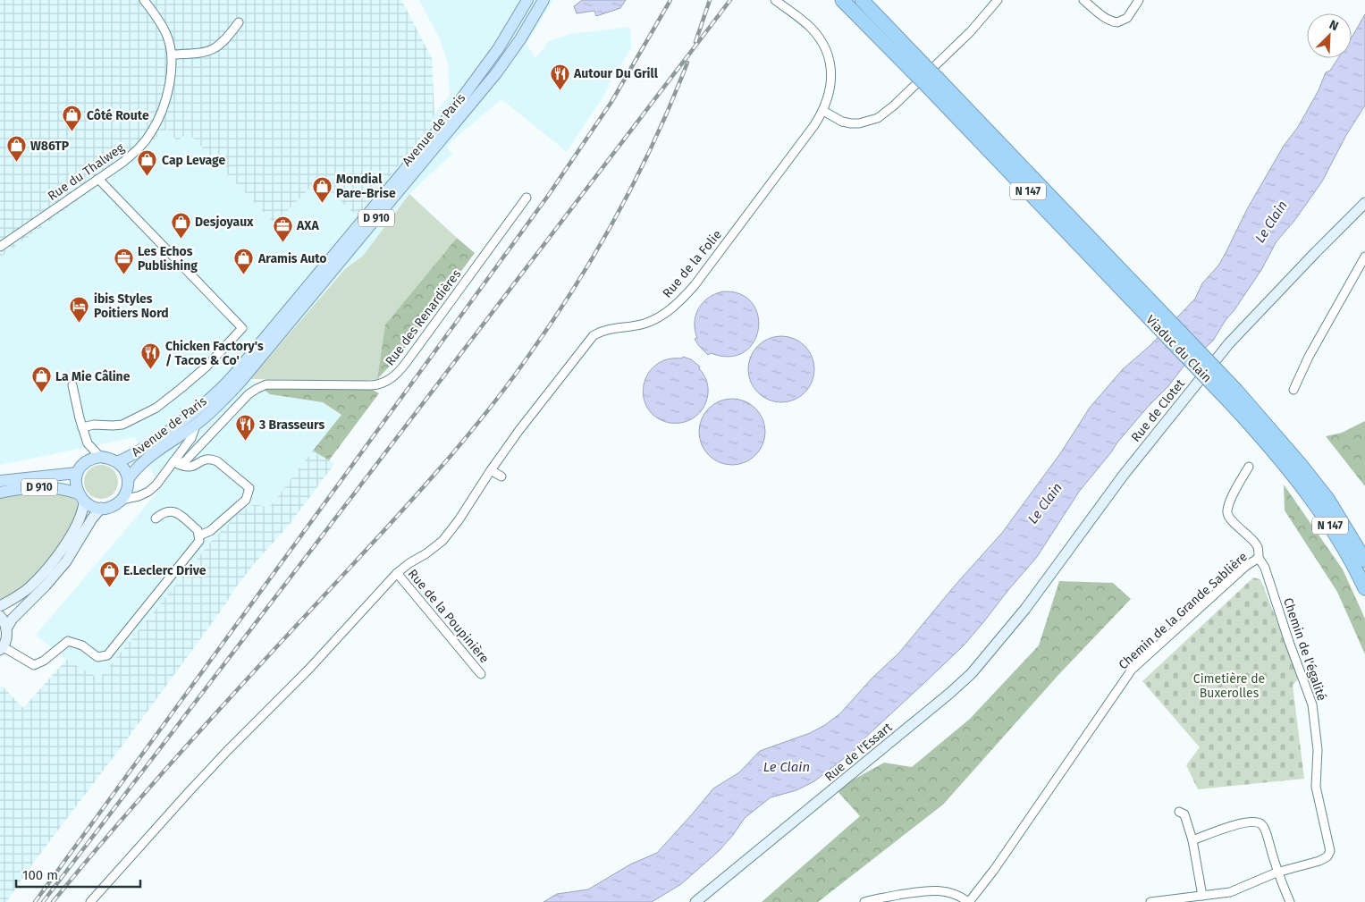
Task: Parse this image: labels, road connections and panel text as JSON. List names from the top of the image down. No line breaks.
{"streets":{"highway":["N 147","Viaduc du Clain"],"main road":["Avenue de Paris","D 910","Rue de Clotet","Rue de l'Essart"],"street":["Rue du Thalweg","Rue de la Folie","Rue des Renardières","Chemin de la Grande Sablière","Rue de la Poupinière","Chemin de l'égalité"]},"crossings":[["Avenue de Paris","D 910"],["Avenue de Paris","Rue des Renardières"],["N 147","Viaduc du Clain"],["D 910","Rue des Renardières"],["Rue de la Folie","Rue de la Poupinière"],["Rue de Clotet","Rue de l'Essart"],["Chemin de la Grande Sablière","Chemin de l'égalité"]],"water":["Le Clain"],"parks":["Cimetière de Buxerolles"],"places":{"restaurant":["Autour Du Grill","Chicken Factory's / Tacos & Co'","3 Brasseurs"],"shop":["Côté Route","W86TP","Cap Levage","Mondial Pare-Brise","Desjoyaux","Aramis Auto","La Mie Câline","E.Leclerc Drive"],"office":["AXA","Les Echos Publishing"],"hotel":["ibis Styles Poitiers Nord"]},"scale_bar":"100 m","north":"top right"}
